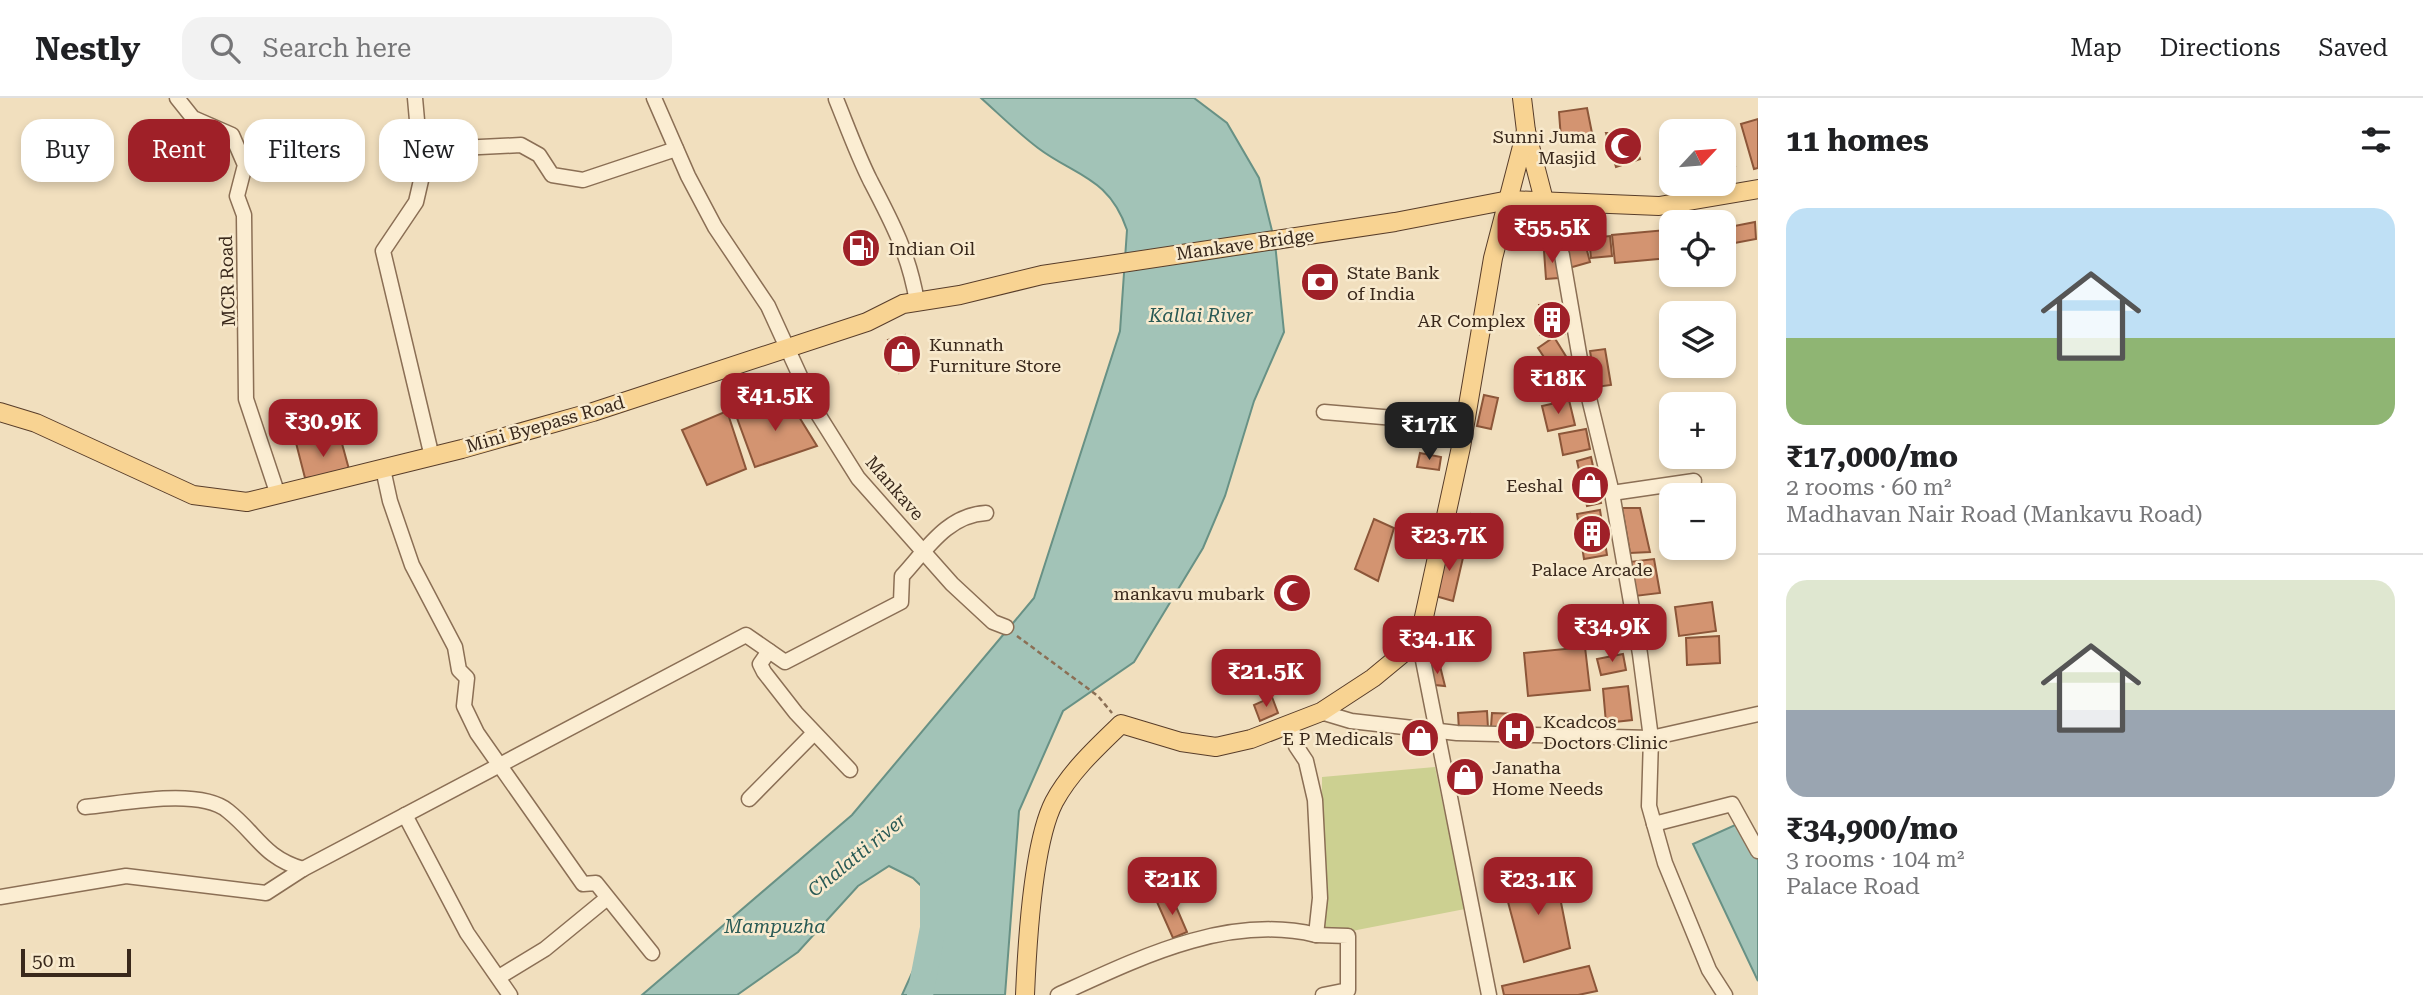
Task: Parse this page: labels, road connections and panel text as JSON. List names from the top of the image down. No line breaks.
{"streets":{"main road":["Mankave Bridge","Mini Byepass Road"],"street":["MCR Road","Mankave"]},"crossings":[["Mankave Bridge","Mini Byepass Road"],["MCR Road","Mini Byepass Road"],["Mini Byepass Road","Mankave"]],"water":["Kallai River","Chalatti river","Mampuzha"],"places":{"mosque":["Sunni Juma Masjid","mankavu mubark"],"fuel station":["Indian Oil"],"bank":["State Bank of India"],"building":["AR Complex","Palace Arcade"],"shop":["Kunnath Furniture Store","Eeshal","E P Medicals","Janatha Home Needs"],"hospital":["Kcadcos Doctors Clinic"]},"scale_bar":"50 m","north":"top right","page":{"header":"Nestly","search":"Search here","nav":["Map","Directions","Saved"],"heading":"11 homes","map_buttons":["+","−"],"chip":["Buy","Rent","Filters","New"],"list":[{"name":"₹17,000/mo","note":"2 rooms · 60 m² · Madhavan Nair Road (Mankavu Road)"},{"name":"₹34,900/mo","note":"3 rooms · 104 m² · Palace Road"}],"price":["₹55.5K","₹18K","₹41.5K","₹30.9K","₹17K","₹23.7K","₹34.9K","₹34.1K","₹21.5K","₹21K","₹23.1K"],"scale":"50 m"}}
